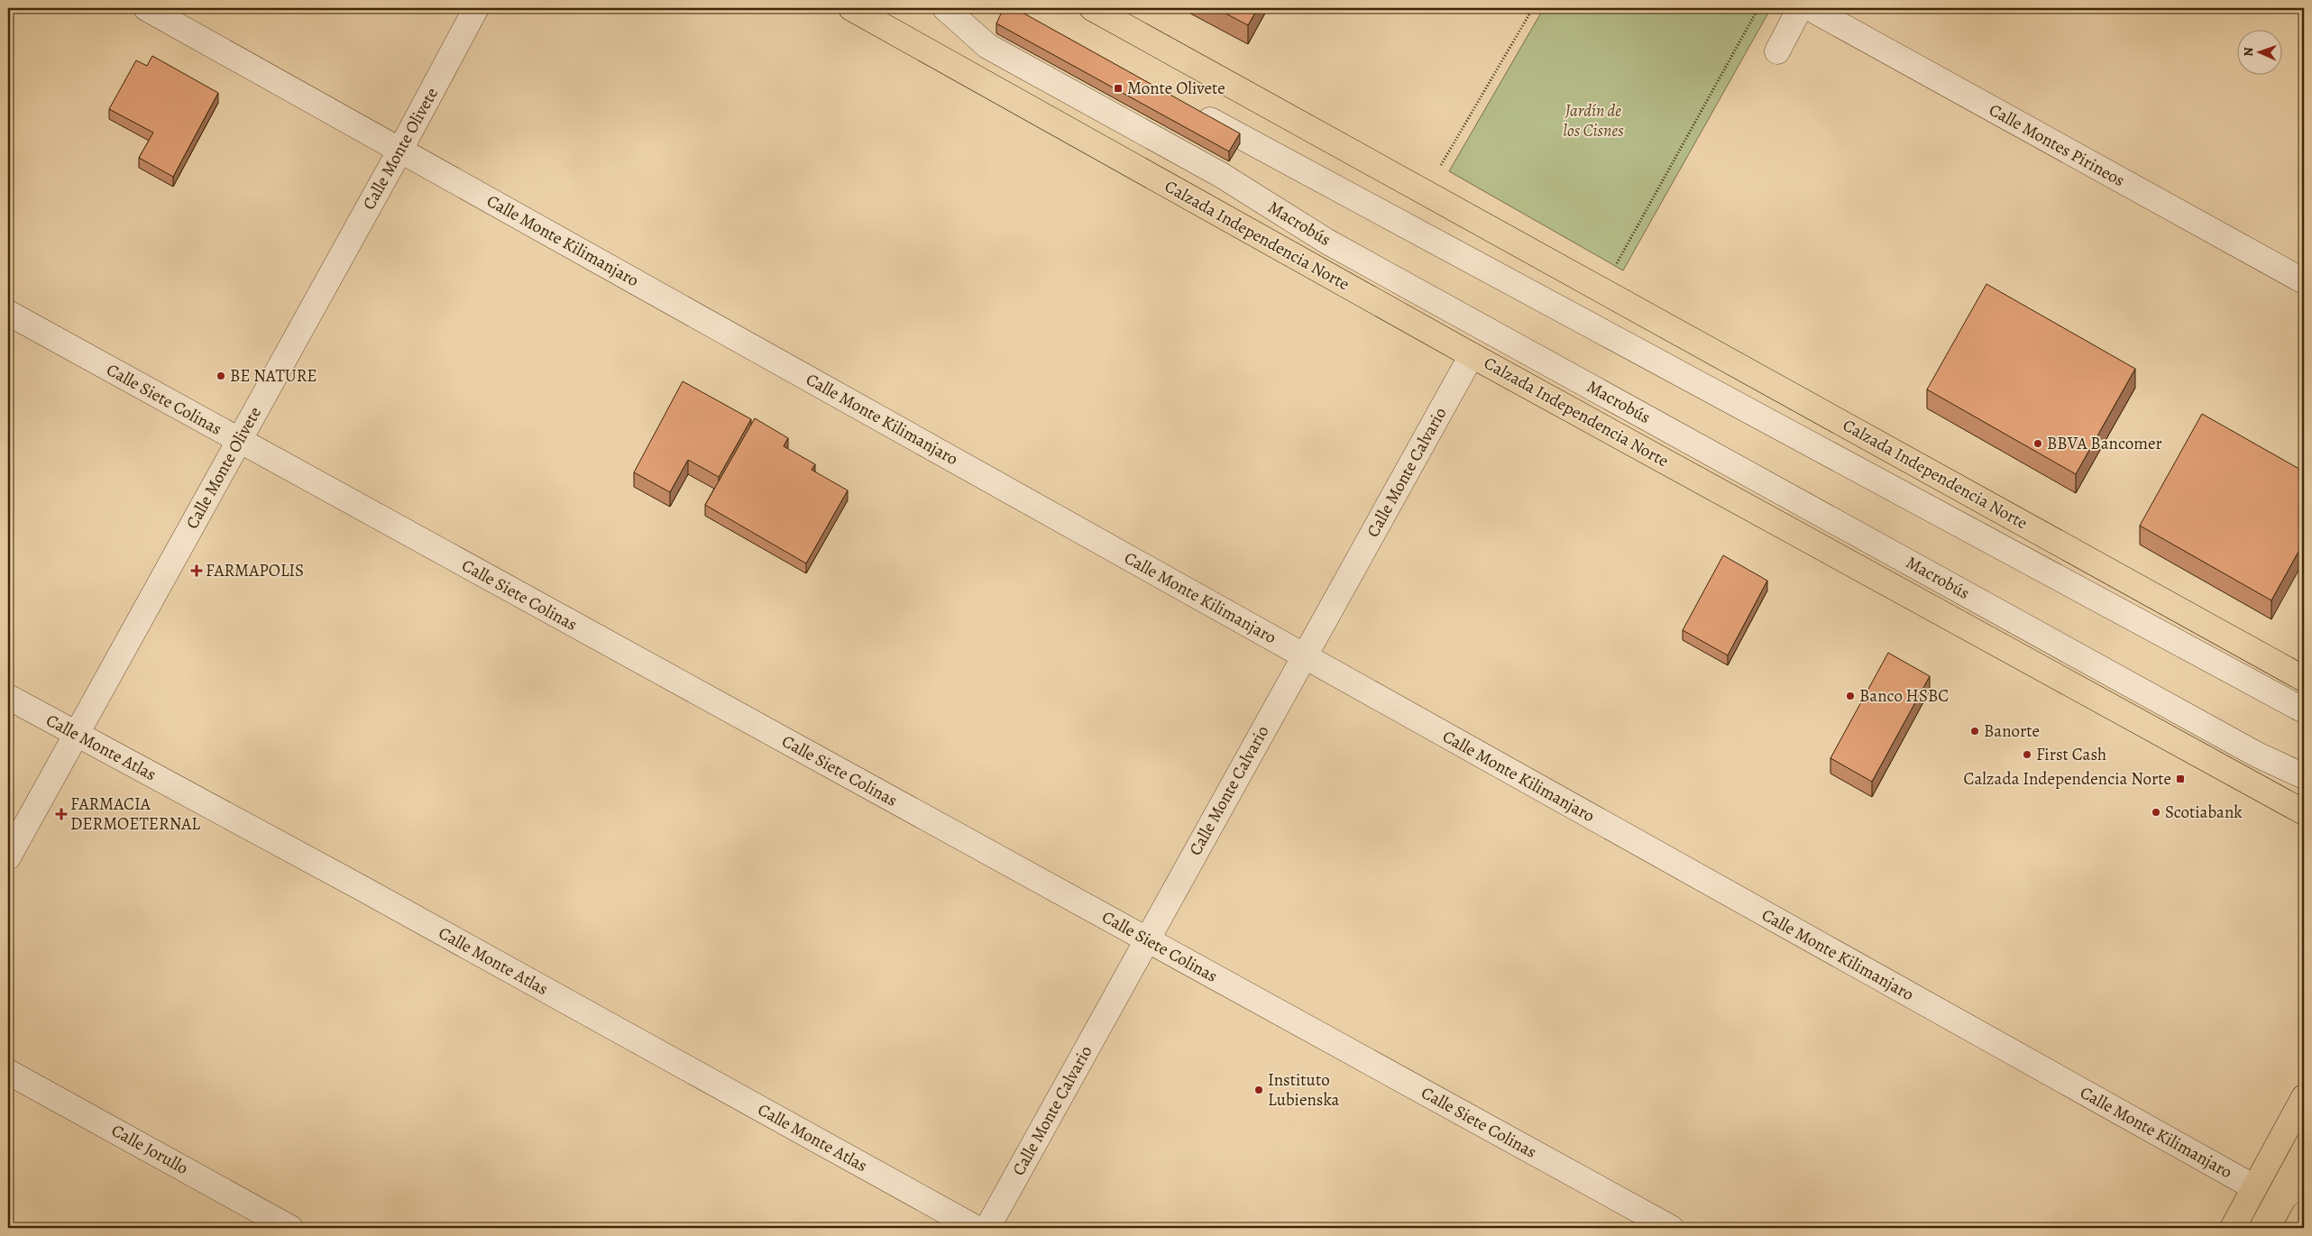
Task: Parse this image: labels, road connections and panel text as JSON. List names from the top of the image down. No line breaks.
{"streets":{"main road":["Calzada Independencia Norte"],"street":["Calle Montes Pirineos","Calle Monte Olivete","Macrobús","Calle Monte Kilimanjaro","Calle Siete Colinas","Calle Monte Calvario","Calle Monte Atlas","Calle Jorullo"]},"crossings":[["Calle Monte Olivete","Calle Monte Kilimanjaro"],["Calle Monte Olivete","Calle Siete Colinas"],["Calle Monte Olivete","Calle Monte Atlas"],["Calzada Independencia Norte","Calle Monte Calvario"],["Calle Monte Kilimanjaro","Calle Monte Calvario"],["Calle Siete Colinas","Calle Monte Calvario"]],"parks":["Jardín de los Cisnes"],"places":{"transit":["Monte Olivete","Calzada Independencia Norte"],"other":["BE NATURE","BBVA Bancomer","Banco HSBC","Banorte","First Cash","Scotiabank","Instituto Lubienska"],"health":["FARMAPOLIS","FARMACIA DERMOETERNAL"]},"north":"left"}
